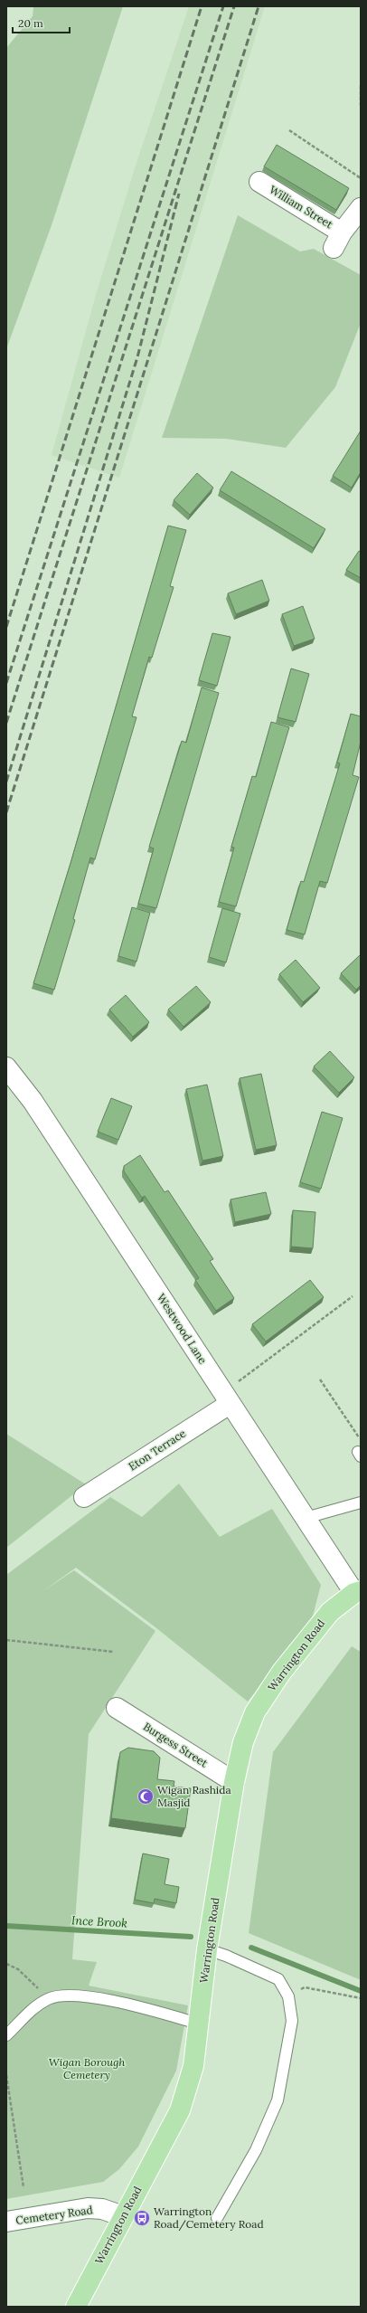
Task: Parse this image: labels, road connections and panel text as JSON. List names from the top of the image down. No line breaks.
{"streets":{"main road":["Warrington Road"],"street":["William Street","Westwood Lane","Eton Terrace","Burgess Street","Cemetery Road"]},"crossings":[["Westwood Lane","Eton Terrace"],["Westwood Lane","Warrington Road"],["Warrington Road","Burgess Street"],["Warrington Road","Cemetery Road"]],"water":["Ince Brook"],"parks":["Wigan Borough Cemetery"],"places":{"mosque":["Wigan Rashida Masjid"],"bus stop":["Warrington Road/Cemetery Road"]},"scale_bar":"20 m"}
